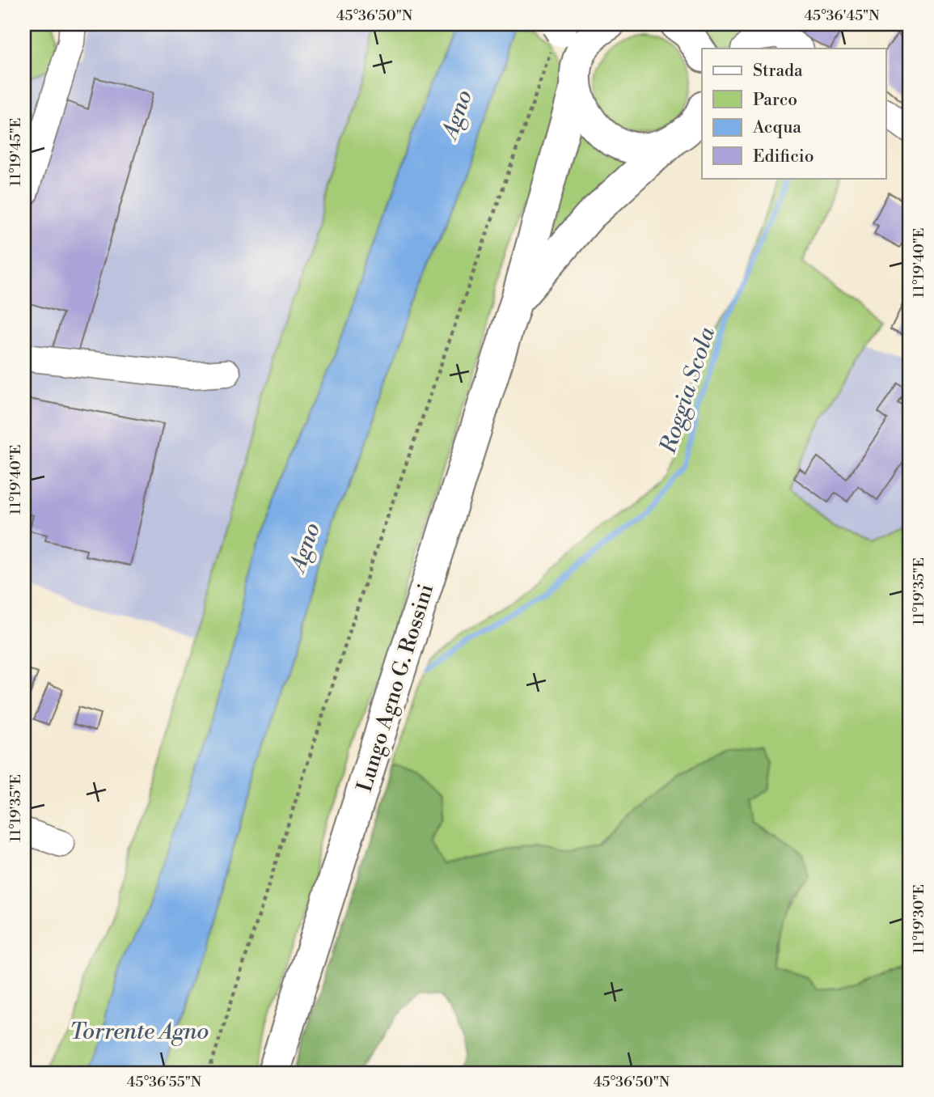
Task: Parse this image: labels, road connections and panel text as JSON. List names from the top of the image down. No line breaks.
{"streets":{"main road":["Lungo Agno G. Rossini"]},"water":["Agno","Roggia Scola","Torrente Agno"],"legend":["Strada","Parco","Acqua","Edificio"],"coordinates":["45°36'50\"N","45°36'45\"N","11°19'45\"E","11°19'40\"E","11°19'35\"E","11°19'30\"E","45°36'55\"N"]}
